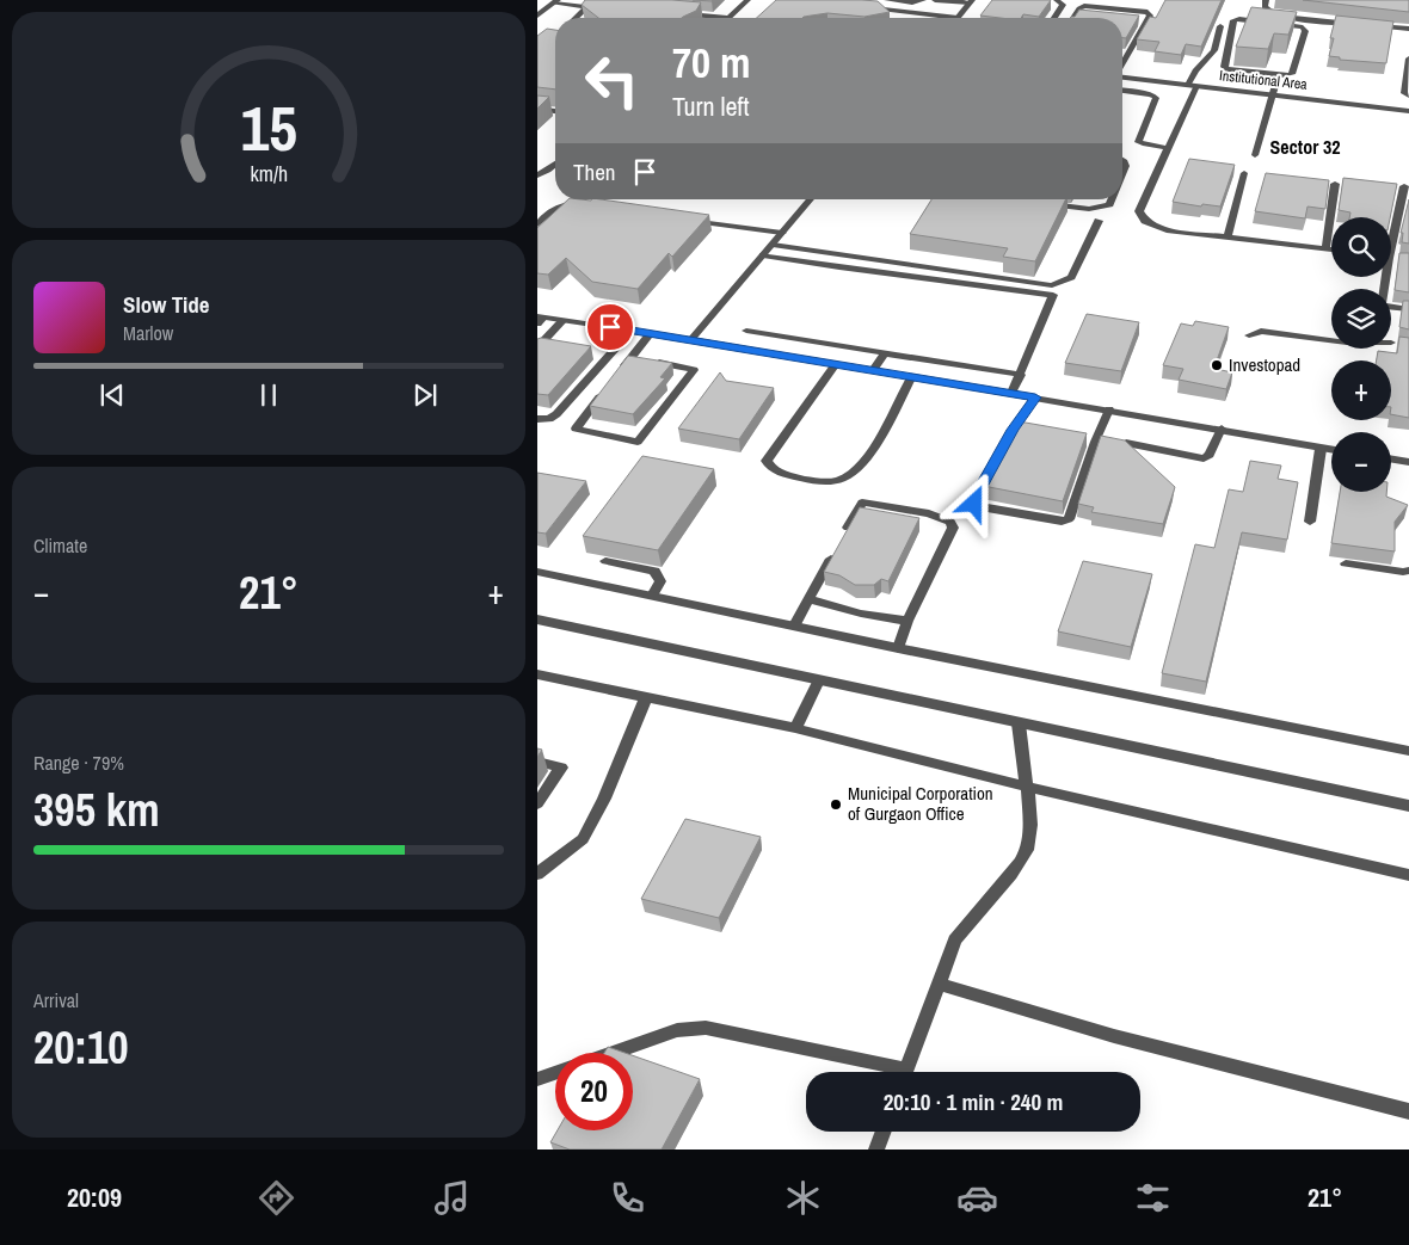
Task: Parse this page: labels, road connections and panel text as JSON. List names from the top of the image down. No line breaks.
{"streets":{"street":["Institutional Area"]},"districts":["Sector 32"],"places":["Investopad","Municipal Corporation of Gurgaon Office"],"page":{"turn":["70 m","Turn left"],"then":"Then","map_buttons":["+","−"],"song":["Slow Tide","Marlow"],"tile":["Climate",["Range · 79%","395 km"],["Arrival","20:10"]],"heat":["−","21°","+"],"limit":"20","trip":"20:10 · 1 min · 240 m","tabs":["20:09","21°"],"gauge":["15","km/h"]}}
